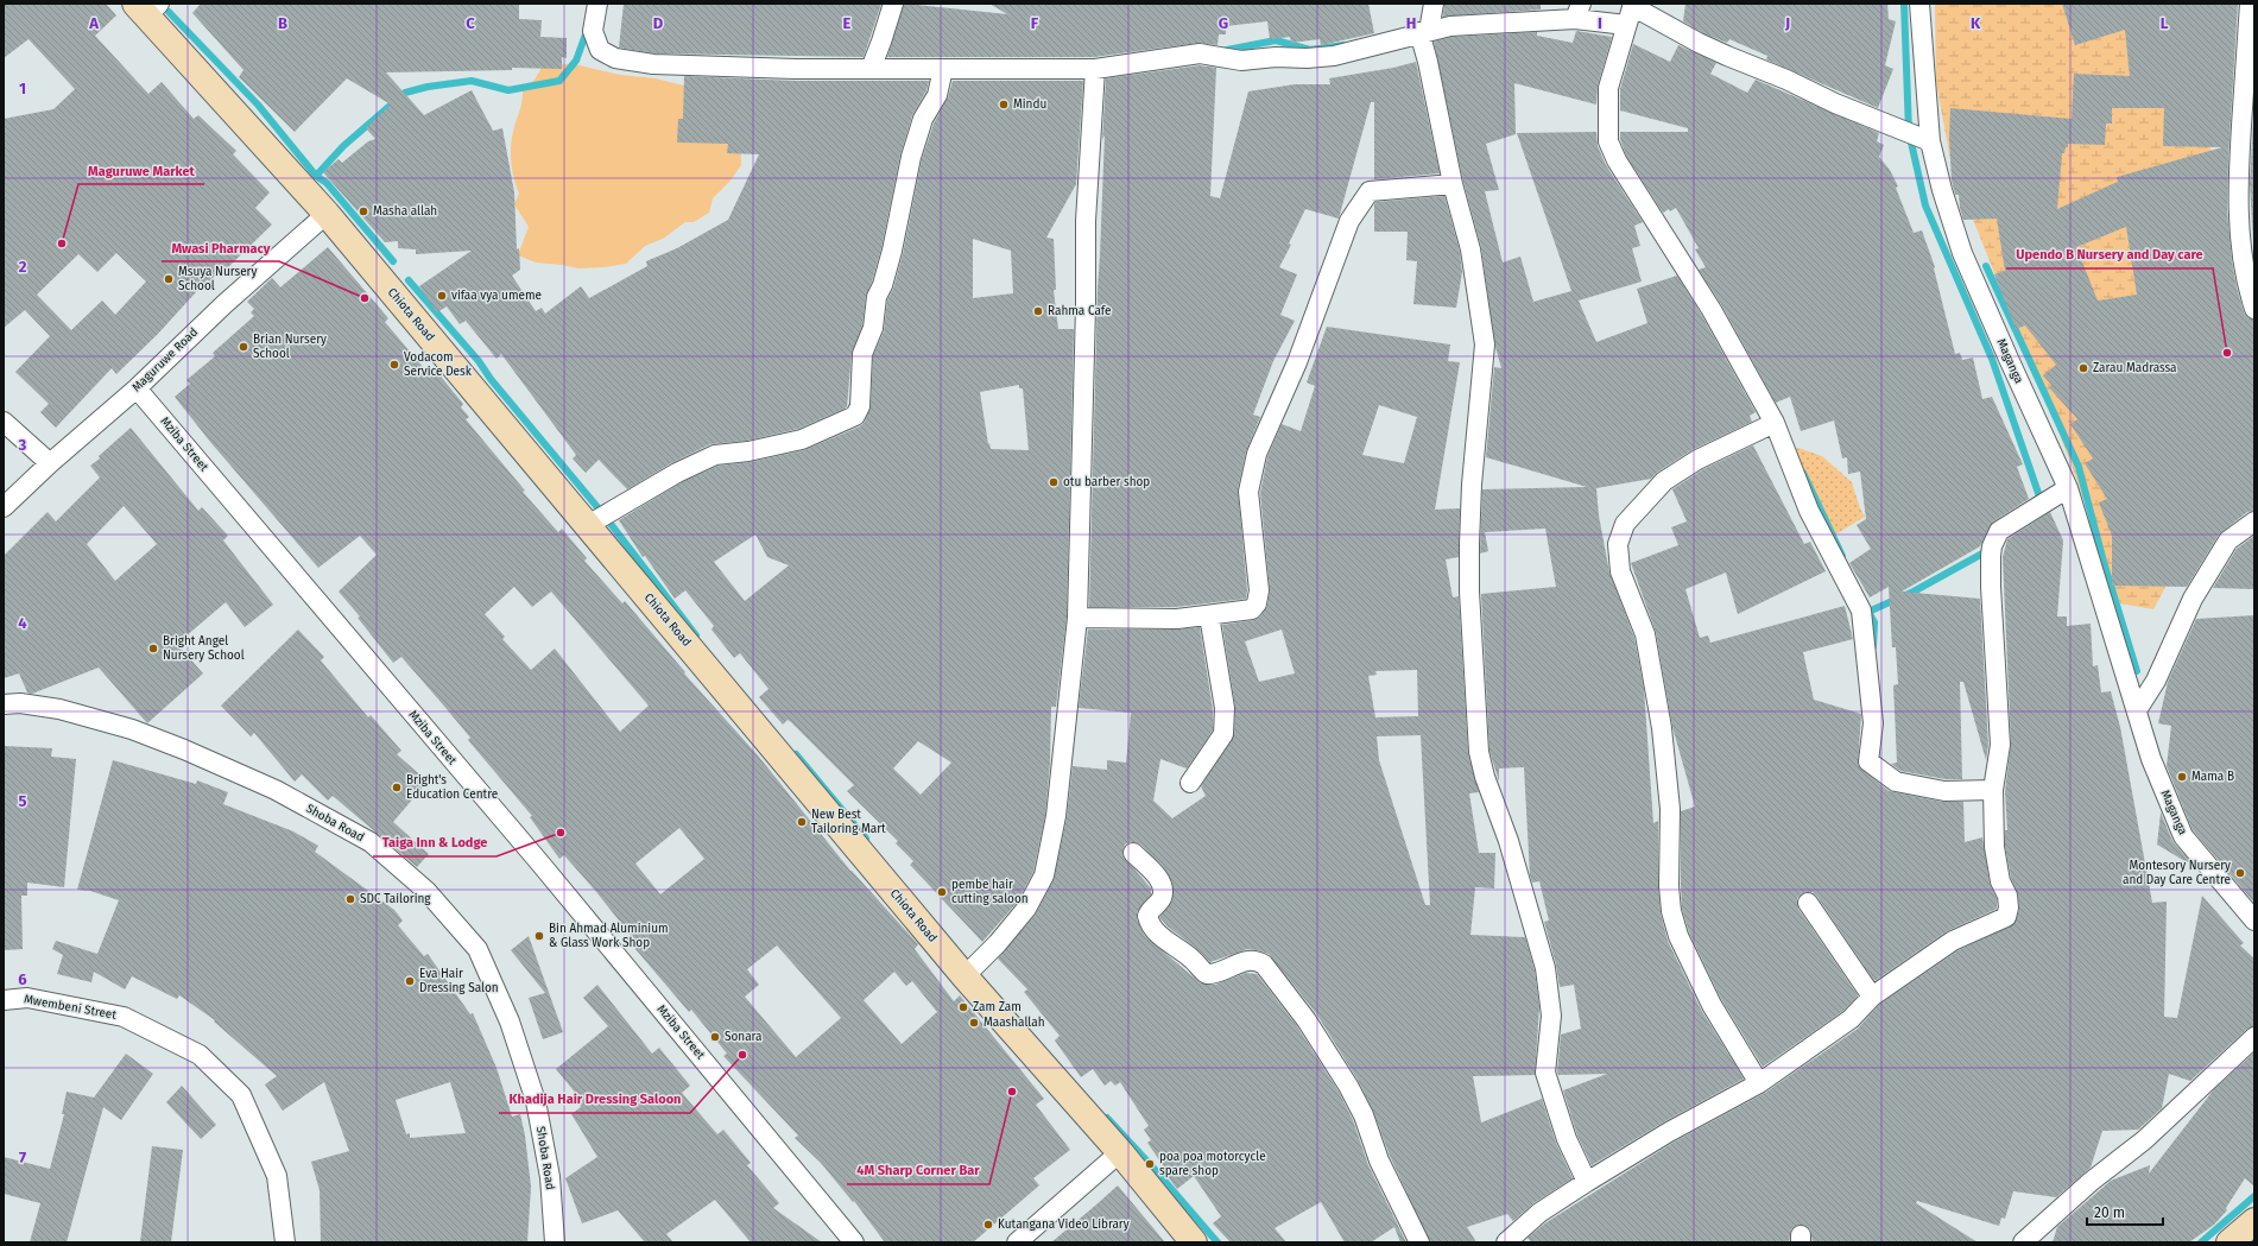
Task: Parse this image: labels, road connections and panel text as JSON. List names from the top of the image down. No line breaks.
{"streets":{"street":["Chiota Road","Maguruwe Road","Maganga","Mziba Street","Shoba Road","Mwembeni Street"]},"crossings":[["Chiota Road","Maguruwe Road"],["Maguruwe Road","Mziba Street"]],"places":["Mindu","Masha allah","Maguruwe Market","Msuya Nursery School","vifaa vya umeme","Mwasi Pharmacy","Rahma Cafe","Brian Nursery School","Upendo B Nursery and Day care","Vodacom Service Desk","Zarau Madrassa","otu barber shop","Bright Angel Nursery School","Mama B","Bright's Education Centre","New Best Tailoring Mart","Taiga Inn & Lodge","Montesory Nursery and Day Care Centre","pembe hair cutting saloon","SDC Tailoring","Bin Ahmad Aluminium & Glass Work Shop","Eva Hair Dressing Salon","Zam Zam","Maashallah","Sonara","Khadija Hair Dressing Saloon","4M Sharp Corner Bar","poa poa motorcycle spare shop","Kutangana Video Library"],"scale_bar":"20 m","grid":{"columns":["A","B","C","D","E","F","G","H","I","J","K","L"],"rows":["1","2","3","4","5","6","7"]}}
